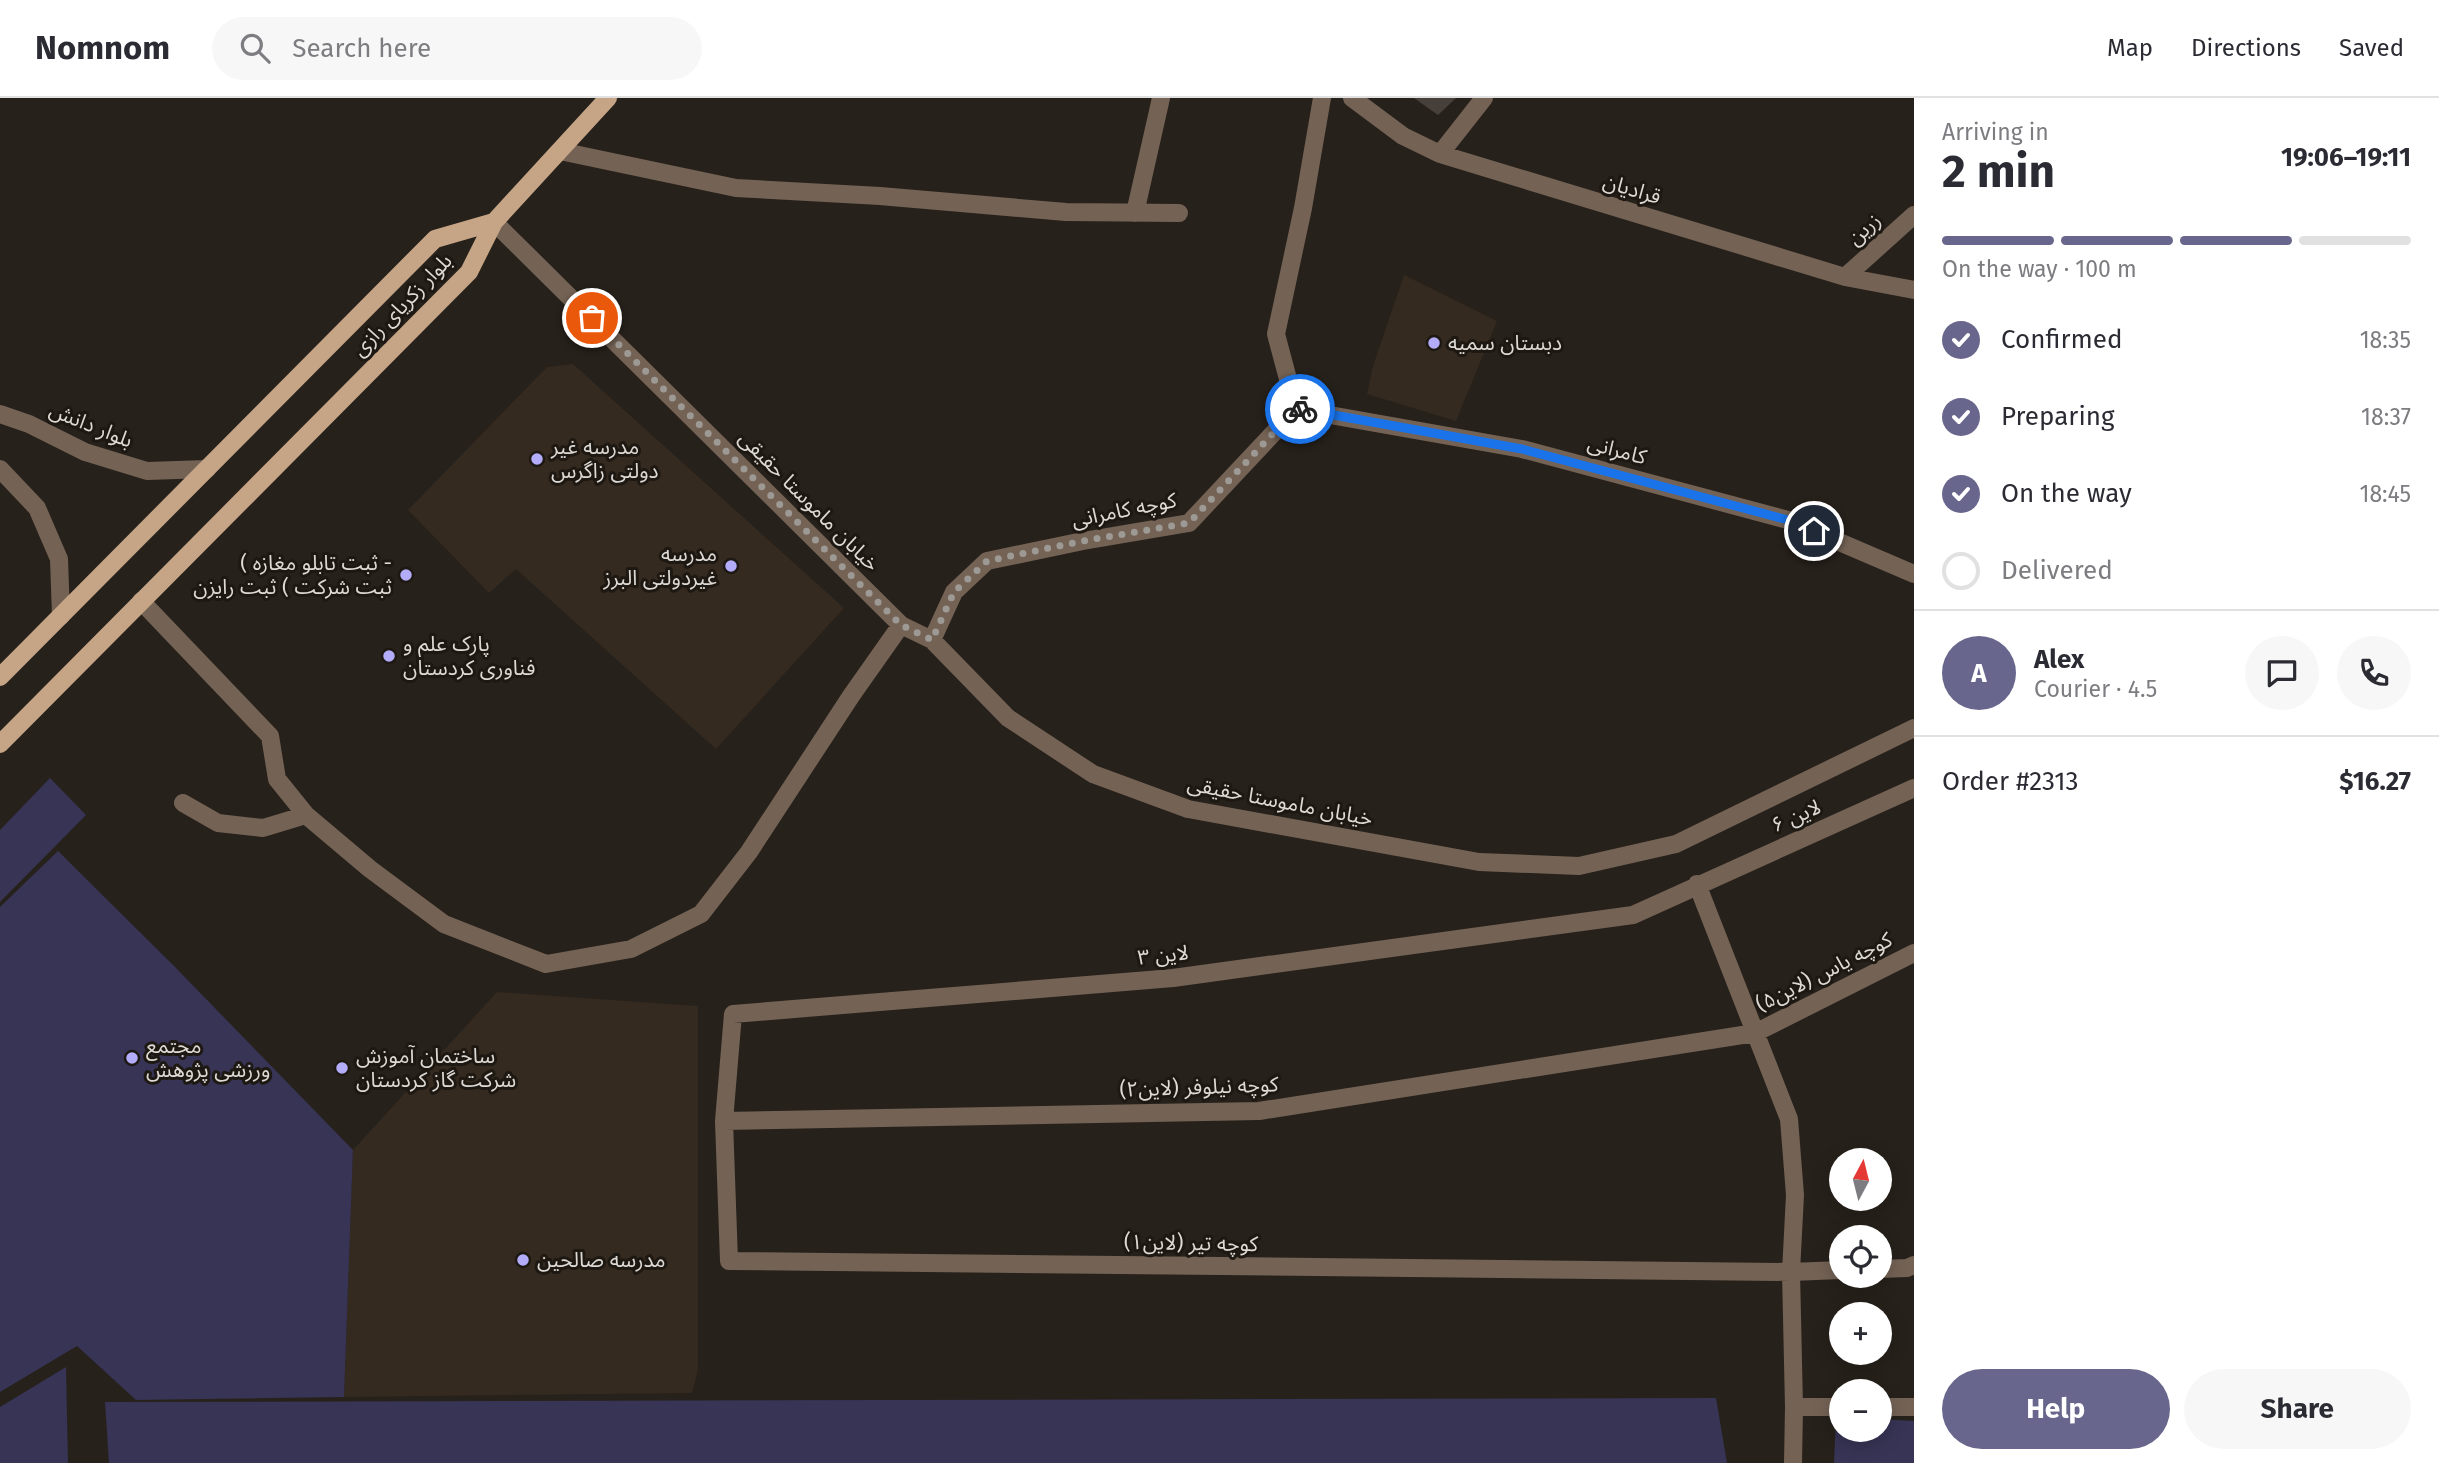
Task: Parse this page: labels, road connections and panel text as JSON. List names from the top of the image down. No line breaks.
{"streets":{"main road":["بلوار زکریای رازی"],"street":["قرادیان","زرین","بلوار دانش","کامرانی","خیابان ماموستا حقیقی","کوچه کامرانی","لاین ۶","لاین ۳","کوچه یاس (لاین۵)","کوچه نیلوفر (لاین۲)","کوچه تیر (لاین۱)"]},"crossings":[["قرادیان","زرین"],["بلوار زکریای رازی","بلوار دانش"],["بلوار زکریای رازی","خیابان ماموستا حقیقی"],["کامرانی","کوچه کامرانی"],["خیابان ماموستا حقیقی","کوچه کامرانی"],["لاین ۶","لاین ۳"],["لاین ۳","کوچه نیلوفر (لاین۲)"],["لاین ۳","کوچه تیر (لاین۱)"],["کوچه یاس (لاین۵)","کوچه نیلوفر (لاین۲)"],["کوچه نیلوفر (لاین۲)","کوچه تیر (لاین۱)"]],"places":["دبستان سمیه","مدرسه غیر دولتی زاگرس","مدرسه غیردولتی البرز","( ثبت تابلو مغازه - ثبت شرکت ) ثبت رایزن","پارک علم و فناوری کردستان","مجتمع ورزشی پژوهش","ساختمان آموزش شرکت گاز کردستان","مدرسه صالحین"],"north":"top","page":{"header":"Nomnom","search":"Search here","nav":["Map","Directions","Saved"],"heading":["2 min","Arriving in","19:06–19:11"],"panel":["Alex","Courier · 4.5","Order #2313","$16.27"],"bar":"On the way · 100 m","list":[["Confirmed","18:35"],["Preparing","18:37"],["On the way","18:45"],"Delivered"],"round":"A","map_buttons":["+","−"],"buttons":["Help","Share"]}}
